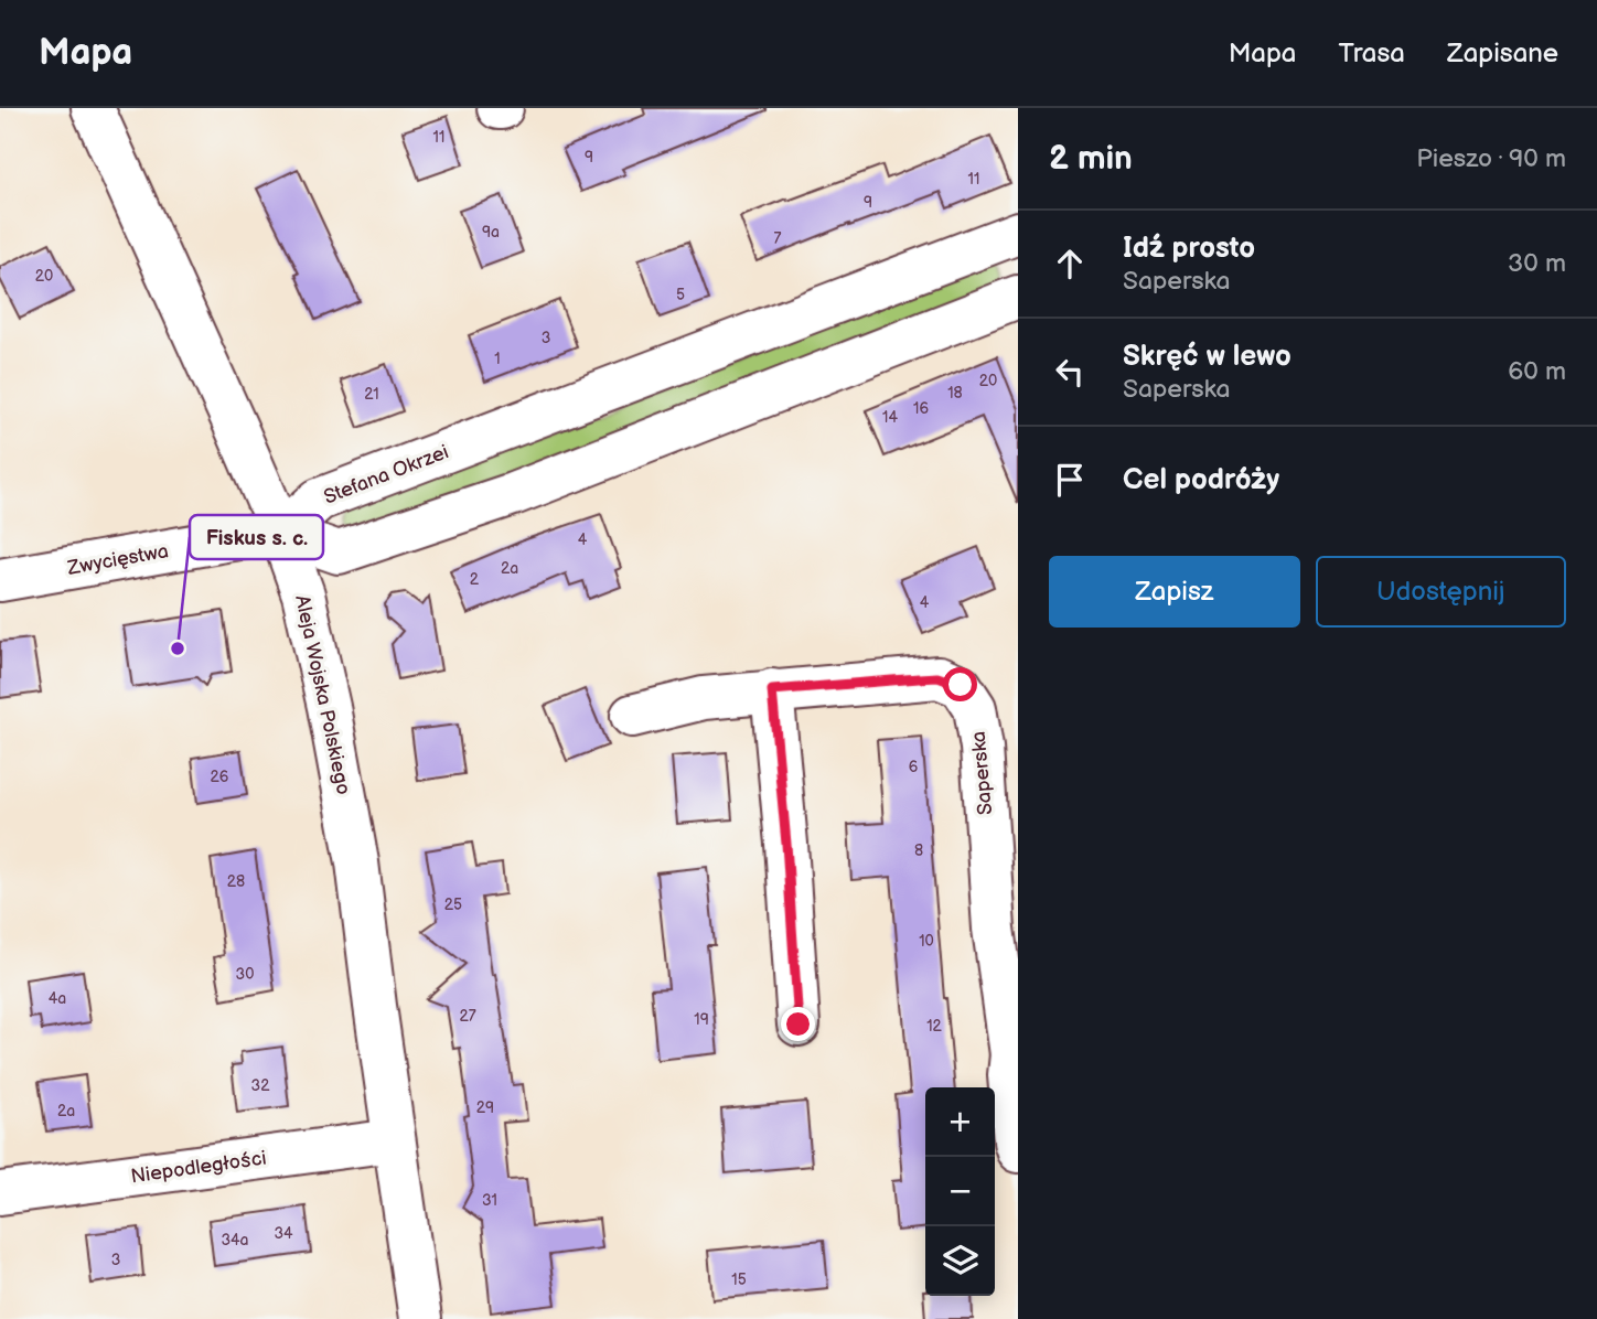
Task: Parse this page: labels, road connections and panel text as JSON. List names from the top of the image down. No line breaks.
{"streets":{"street":["Stefana Okrzei","Zwycięstwa","Aleja Wojska Polskiego","Saperska","Niepodległości"]},"crossings":[["Stefana Okrzei","Zwycięstwa"],["Stefana Okrzei","Aleja Wojska Polskiego"],["Zwycięstwa","Aleja Wojska Polskiego"],["Aleja Wojska Polskiego","Niepodległości"]],"places":["Fiskus s. c."],"house_numbers":["11","9","11","9","9a","7","20","5","3","1","20","18","21","16","14","4","2a","2","4","6","26","8","28","25","10","30","4a","27","19","12","32","29","2a","31","34","34a","3","15"],"page":{"header":"Mapa","nav":["Mapa","Trasa","Zapisane"],"heading":["2 min","Pieszo · 90 m"],"list":[["Idź prosto","Saperska","30 m"],["Skręć w lewo","Saperska","60 m"],"Cel podróży"],"buttons":["Zapisz","Udostępnij"],"map_buttons":["+","−"]}}
